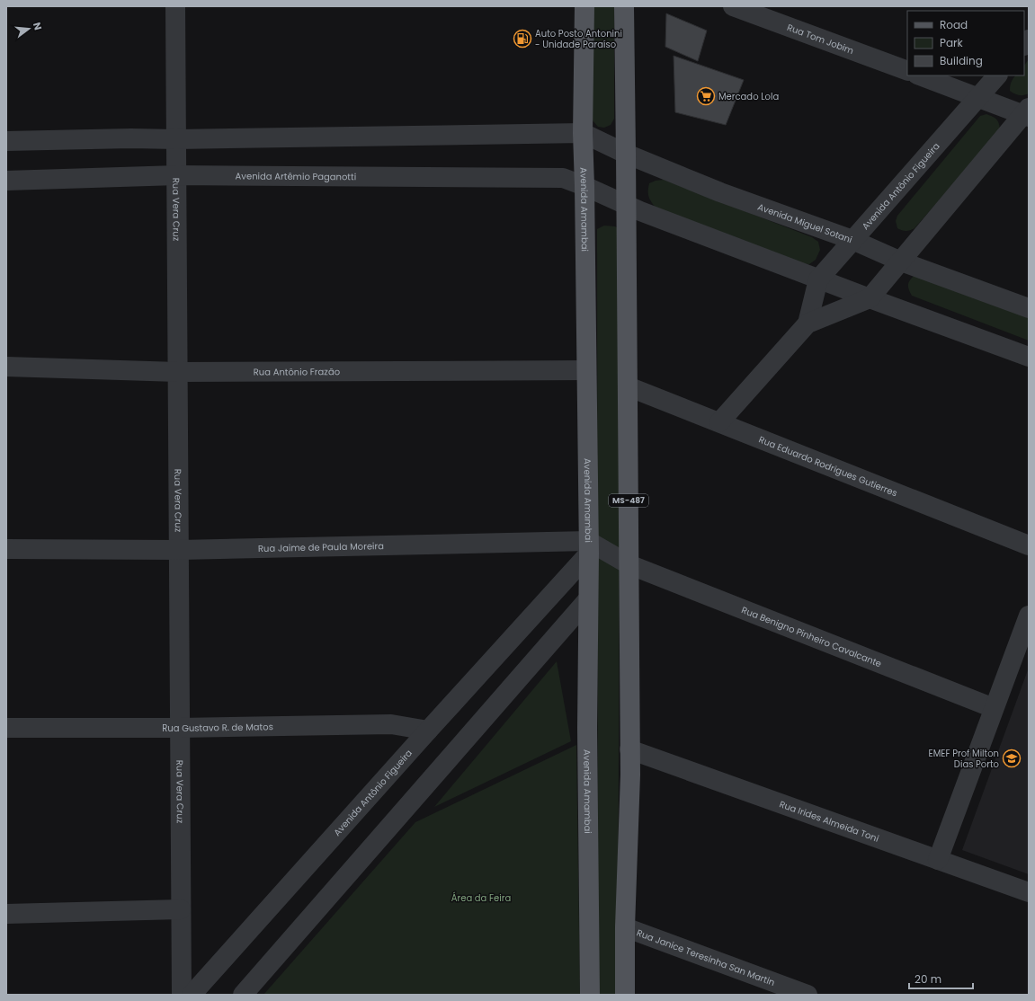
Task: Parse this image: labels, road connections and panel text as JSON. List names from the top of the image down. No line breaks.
{"streets":{"main road":["Avenida Amambai","MS-487"],"street":["Rua Tom Jobim","Avenida Artêmio Paganotti","Avenida Antônio Figueira","Rua Vera Cruz","Avenida Miguel Sotani","Rua Antônio Frazão","Rua Eduardo Rodrigues Gutierres","Rua Jaime de Paula Moreira","Rua Benigno Pinheiro Cavalcante","Rua Gustavo R. de Matos","Rua Irides Almeida Toni","Rua Janice Teresinha San Martin"]},"crossings":[["Avenida Artêmio Paganotti","Rua Vera Cruz"],["Avenida Artêmio Paganotti","Avenida Amambai"],["Avenida Antônio Figueira","Avenida Amambai"],["Avenida Antônio Figueira","Avenida Miguel Sotani"],["Avenida Antônio Figueira","Rua Eduardo Rodrigues Gutierres"],["Avenida Antônio Figueira","Rua Jaime de Paula Moreira"],["Avenida Antônio Figueira","Rua Gustavo R. de Matos"],["Rua Vera Cruz","Rua Antônio Frazão"],["Rua Vera Cruz","Rua Jaime de Paula Moreira"],["Rua Vera Cruz","Rua Gustavo R. de Matos"],["Avenida Amambai","Avenida Miguel Sotani"],["Avenida Amambai","Rua Antônio Frazão"],["Avenida Amambai","Rua Jaime de Paula Moreira"],["Avenida Miguel Sotani","MS-487"],["Rua Eduardo Rodrigues Gutierres","MS-487"],["MS-487","Rua Benigno Pinheiro Cavalcante"],["MS-487","Rua Irides Almeida Toni"],["MS-487","Rua Janice Teresinha San Martin"]],"parks":["Área da Feira"],"places":{"fuel station":["Auto Posto Antonini - Unidade Paraíso"],"supermarket":["Mercado Lola"],"school or university":["EMEF Prof Milton Dias Porto"]},"legend":["Road","Park","Building"],"scale_bar":"20 m","north":"right"}
